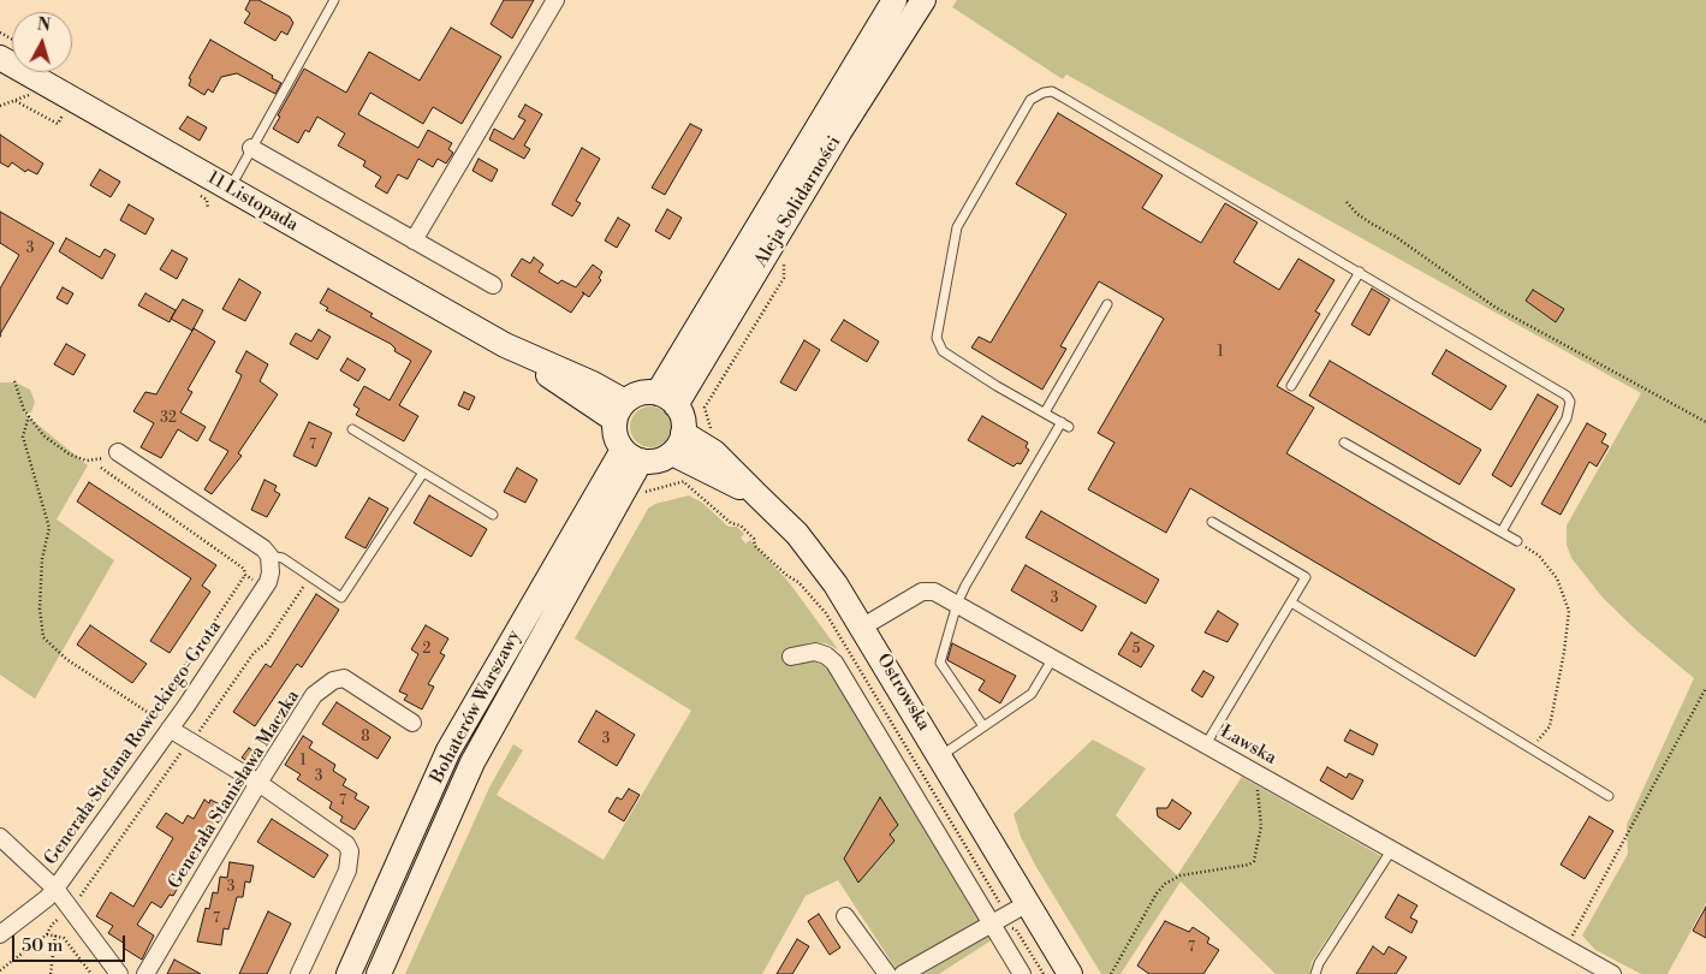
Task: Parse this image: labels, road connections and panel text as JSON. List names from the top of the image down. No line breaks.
{"streets":{"main road":["11 Listopada","Aleja Solidarności","Ostrowska","Bohaterów Warszawy"],"street":["Generała Stefana Roweckiego-Grota","Ławska","Generała Stanisława Maczka"]},"crossings":[["11 Listopada","Aleja Solidarności"],["11 Listopada","Ostrowska"],["11 Listopada","Bohaterów Warszawy"],["Aleja Solidarności","Ostrowska"],["Aleja Solidarności","Bohaterów Warszawy"],["Ostrowska","Bohaterów Warszawy"],["Ostrowska","Ławska"]],"house_numbers":["3","1","32","7","3","2","5","8","3","1","3","7","3","7","7"],"scale_bar":"50 m","north":"top"}
